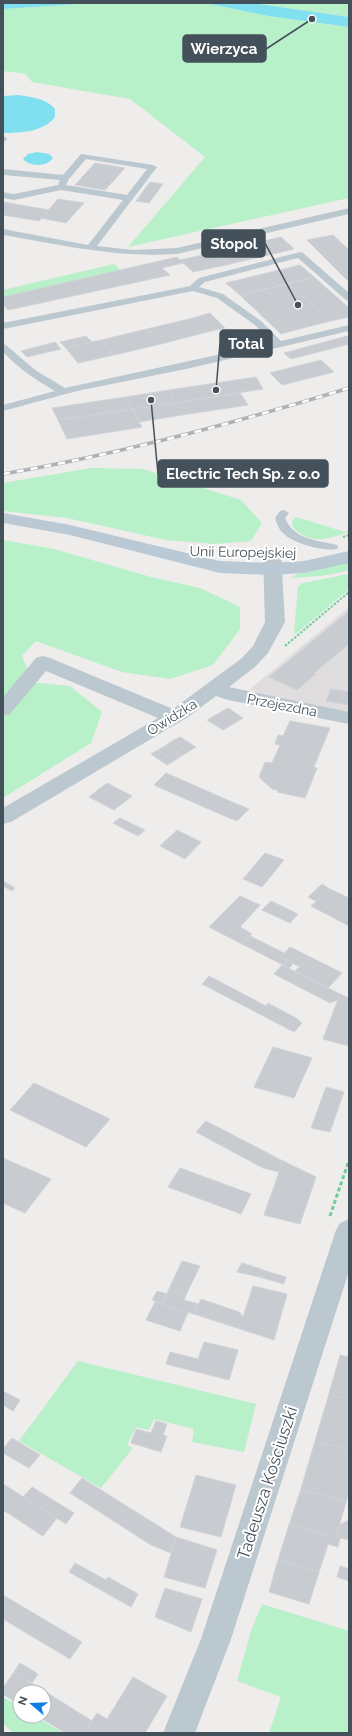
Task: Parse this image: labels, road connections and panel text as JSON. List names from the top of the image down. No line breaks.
{"streets":{"main road":["Unii Europejskiej"],"street":["Przejezdna","Owidzka","Tadeusza Kościuszki"]},"crossings":[["Unii Europejskiej","Owidzka"],["Przejezdna","Owidzka"]],"places":["Wierzyca","Stopol","Total","Electric Tech Sp. z o.o"],"north":"left"}
